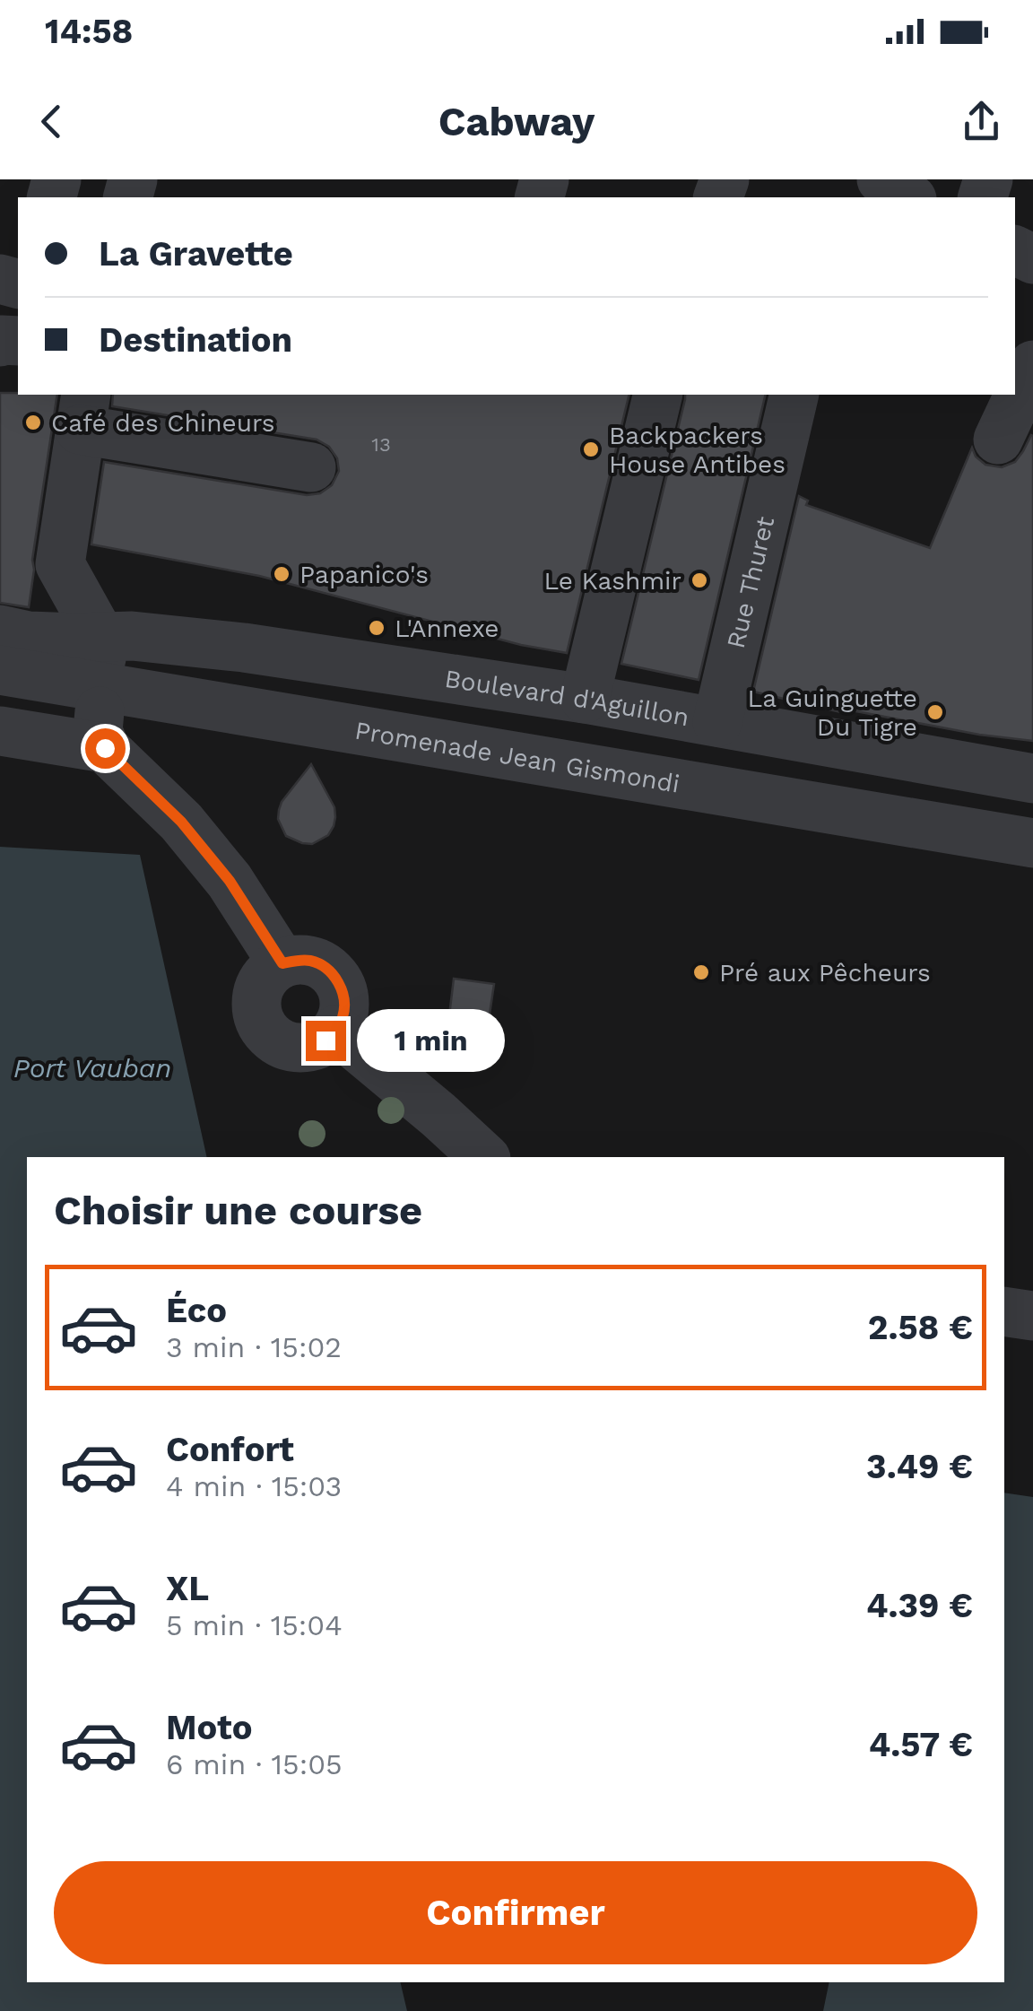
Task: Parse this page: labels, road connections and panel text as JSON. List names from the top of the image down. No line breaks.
{"streets":{"street":["Rue Thuret","Boulevard d'Aguillon","Promenade Jean Gismondi"]},"crossings":[["Rue Thuret","Boulevard d'Aguillon"]],"water":["Port Vauban"],"places":["Café des Chineurs","Backpackers House Antibes","Papanico's","Le Kashmir","L'Annexe","La Guinguette Du Tigre","Pré aux Pêcheurs"],"house_numbers":["13"],"page":{"status":"14:58","header":"Cabway","banner":["La Gravette","Destination"],"bubble":"1 min","heading":"Choisir une course","list":[{"name":"Éco","note":"3 min · 15:02","value":"2.58 €"},{"name":"Confort","note":"4 min · 15:03","value":"3.49 €"},{"name":"XL","note":"5 min · 15:04","value":"4.39 €"},{"name":"Moto","note":"6 min · 15:05","value":"4.57 €"}],"buttons":"Confirmer"}}
